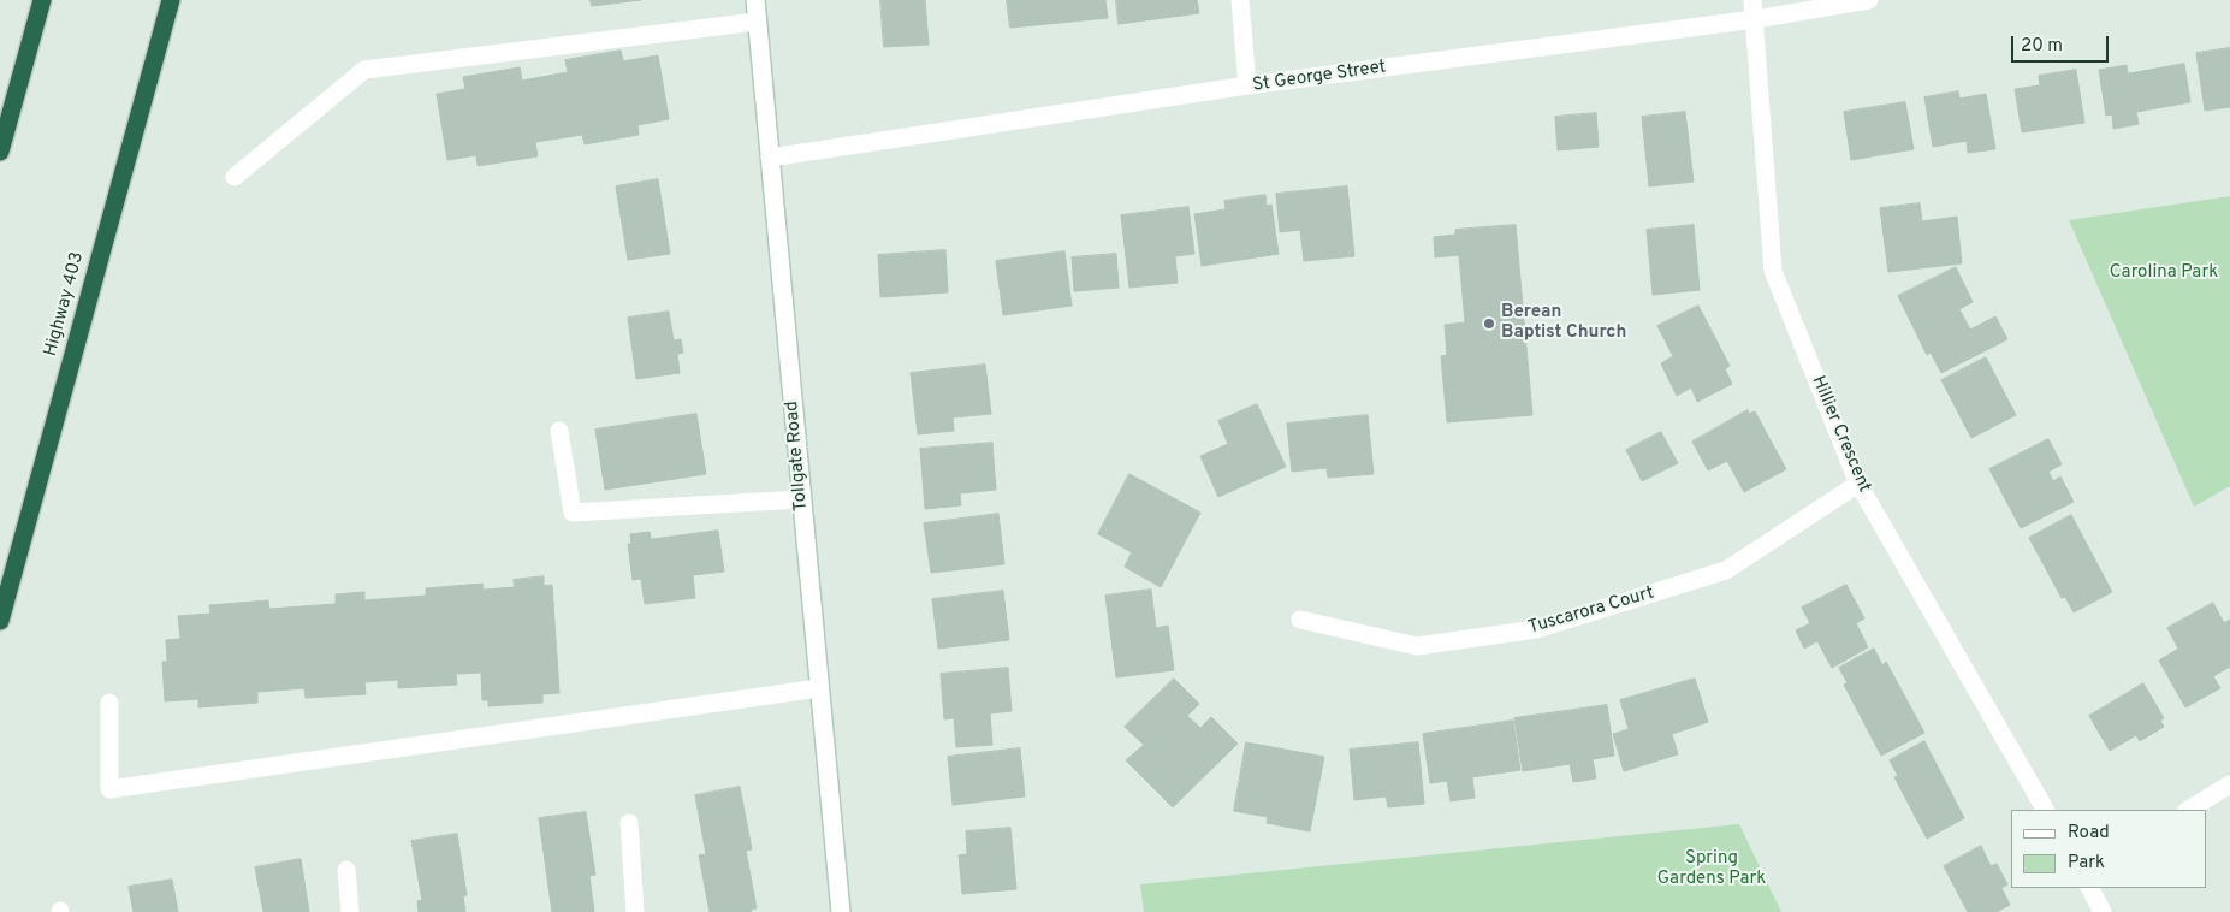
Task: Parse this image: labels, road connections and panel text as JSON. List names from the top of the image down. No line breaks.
{"streets":{"highway":["Highway 403"],"street":["St George Street","Hillier Crescent","Tollgate Road","Tuscarora Court"]},"crossings":[["St George Street","Hillier Crescent"],["St George Street","Tollgate Road"],["Hillier Crescent","Tuscarora Court"]],"parks":["Carolina Park","Spring Gardens Park"],"places":["Berean Baptist Church"],"legend":["Road","Park"],"scale_bar":"20 m"}
